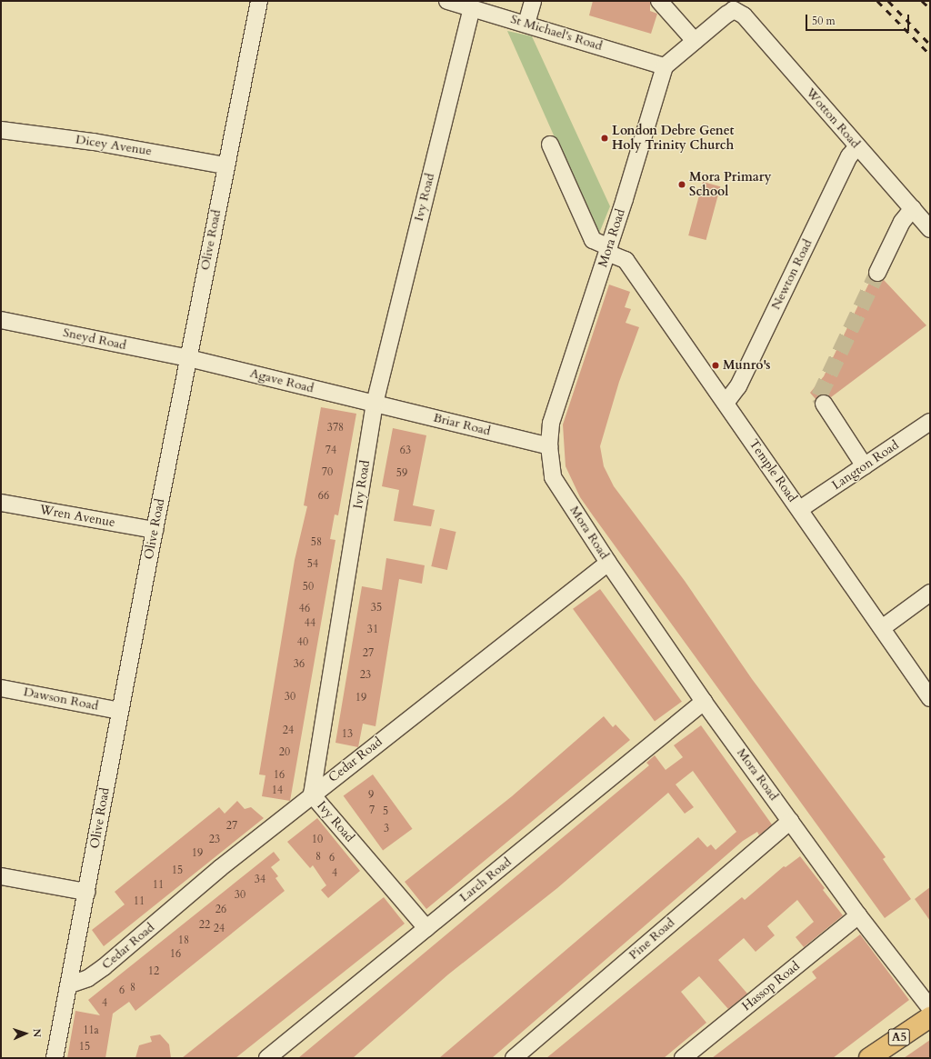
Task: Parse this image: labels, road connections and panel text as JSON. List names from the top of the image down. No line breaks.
{"streets":{"main road":["A5"],"street":["St Michael's Road","Wotton Road","Dicey Avenue","Ivy Road","Mora Road","Olive Road","Newton Road","Sneyd Road","Agave Road","Briar Road","Langton Road","Temple Road","Wren Avenue","Dawson Road","Cedar Road","Larch Road","Pine Road","Hassop Road"]},"crossings":[["St Michael's Road","Ivy Road"],["St Michael's Road","Mora Road"],["Wotton Road","Newton Road"],["Dicey Avenue","Olive Road"],["Ivy Road","Agave Road"],["Ivy Road","Briar Road"],["Ivy Road","Cedar Road"],["Ivy Road","Larch Road"],["Mora Road","Briar Road"],["Mora Road","Temple Road"],["Mora Road","Cedar Road"],["Mora Road","Larch Road"],["Mora Road","Pine Road"],["Mora Road","Hassop Road"],["Olive Road","Sneyd Road"],["Olive Road","Agave Road"],["Olive Road","Wren Avenue"],["Olive Road","Dawson Road"],["Olive Road","Cedar Road"],["Newton Road","Temple Road"],["Sneyd Road","Agave Road"],["Agave Road","Briar Road"],["Langton Road","Temple Road"]],"places":["London Debre Genet Holy Trinity Church","Mora Primary School","Munro's"],"house_numbers":["378","74","63","70","59","66","58","54","50","35","46","44","31","40","27","36","23","30","19","24","13","20","16","14","9","7","5","27","3","23","10","19","8","6","15","4","34","11","30","11","26","22","24","18","16","12","8","6","4","11a","15"],"scale_bar":"50 m","north":"right"}
